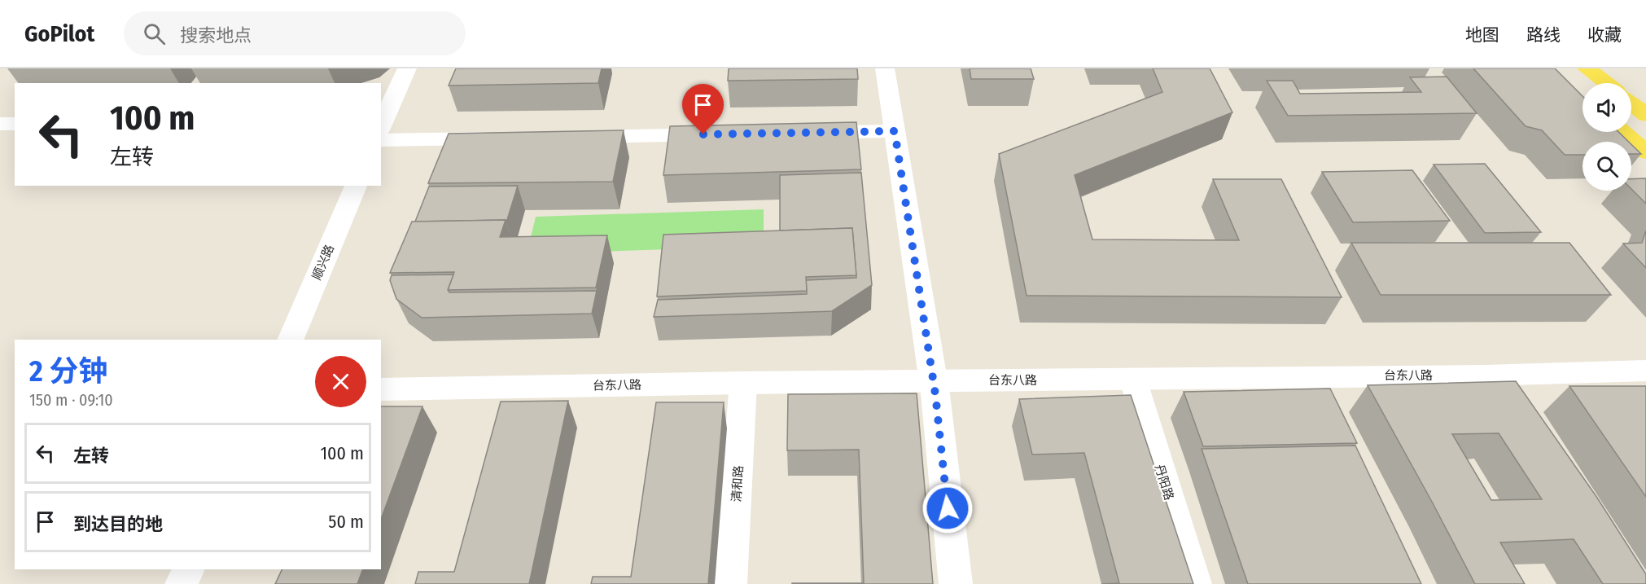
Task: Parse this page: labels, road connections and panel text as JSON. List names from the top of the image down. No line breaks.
{"streets":{"street":["顺兴路","台东八路","丹阳路","清和路"]},"crossings":[["台东八路","丹阳路"],["台东八路","清和路"]],"page":{"header":"GoPilot","search":"搜索地点","nav":["地图","路线","收藏"],"turn":["100 m","左转"],"heading":["2 分钟","150 m · 09:10"],"list":[{"name":"左转","value":"100 m"},{"name":"到达目的地","value":"50 m"}]}}
